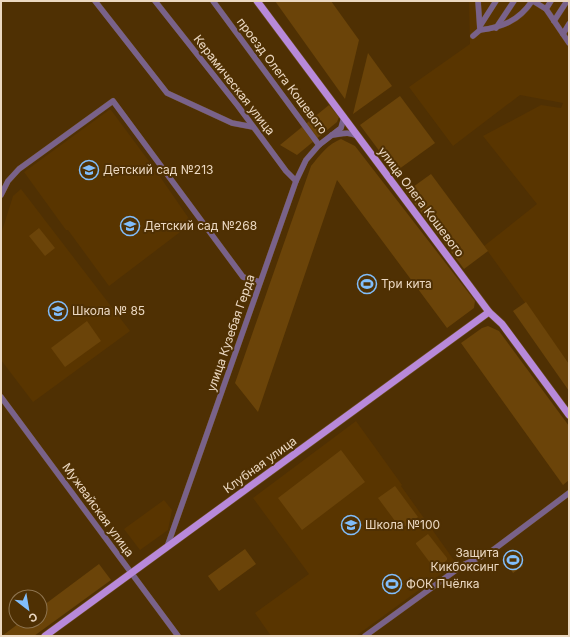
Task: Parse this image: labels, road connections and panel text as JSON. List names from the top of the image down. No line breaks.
{"streets":{"main road":["улица Олега Кошевого","Клубная улица"],"street":["проезд Олега Кошевого","Керамическая улица","улица Кузебая Герда","Мужвайская улица"]},"crossings":[["проезд Олега Кошевого","улица Кузебая Герда"],["Керамическая улица","улица Кузебая Герда"],["улица Олега Кошевого","улица Кузебая Герда"],["улица Олега Кошевого","Клубная улица"],["улица Кузебая Герда","Клубная улица"],["Клубная улица","Мужвайская улица"]],"places":{"school or university":["Детский сад №213","Детский сад №268","Школа № 85","Школа №100"],"sports":["Три кита","Защита Кикбоксинг","ФОК Пчёлка"]},"north":"bottom right"}
